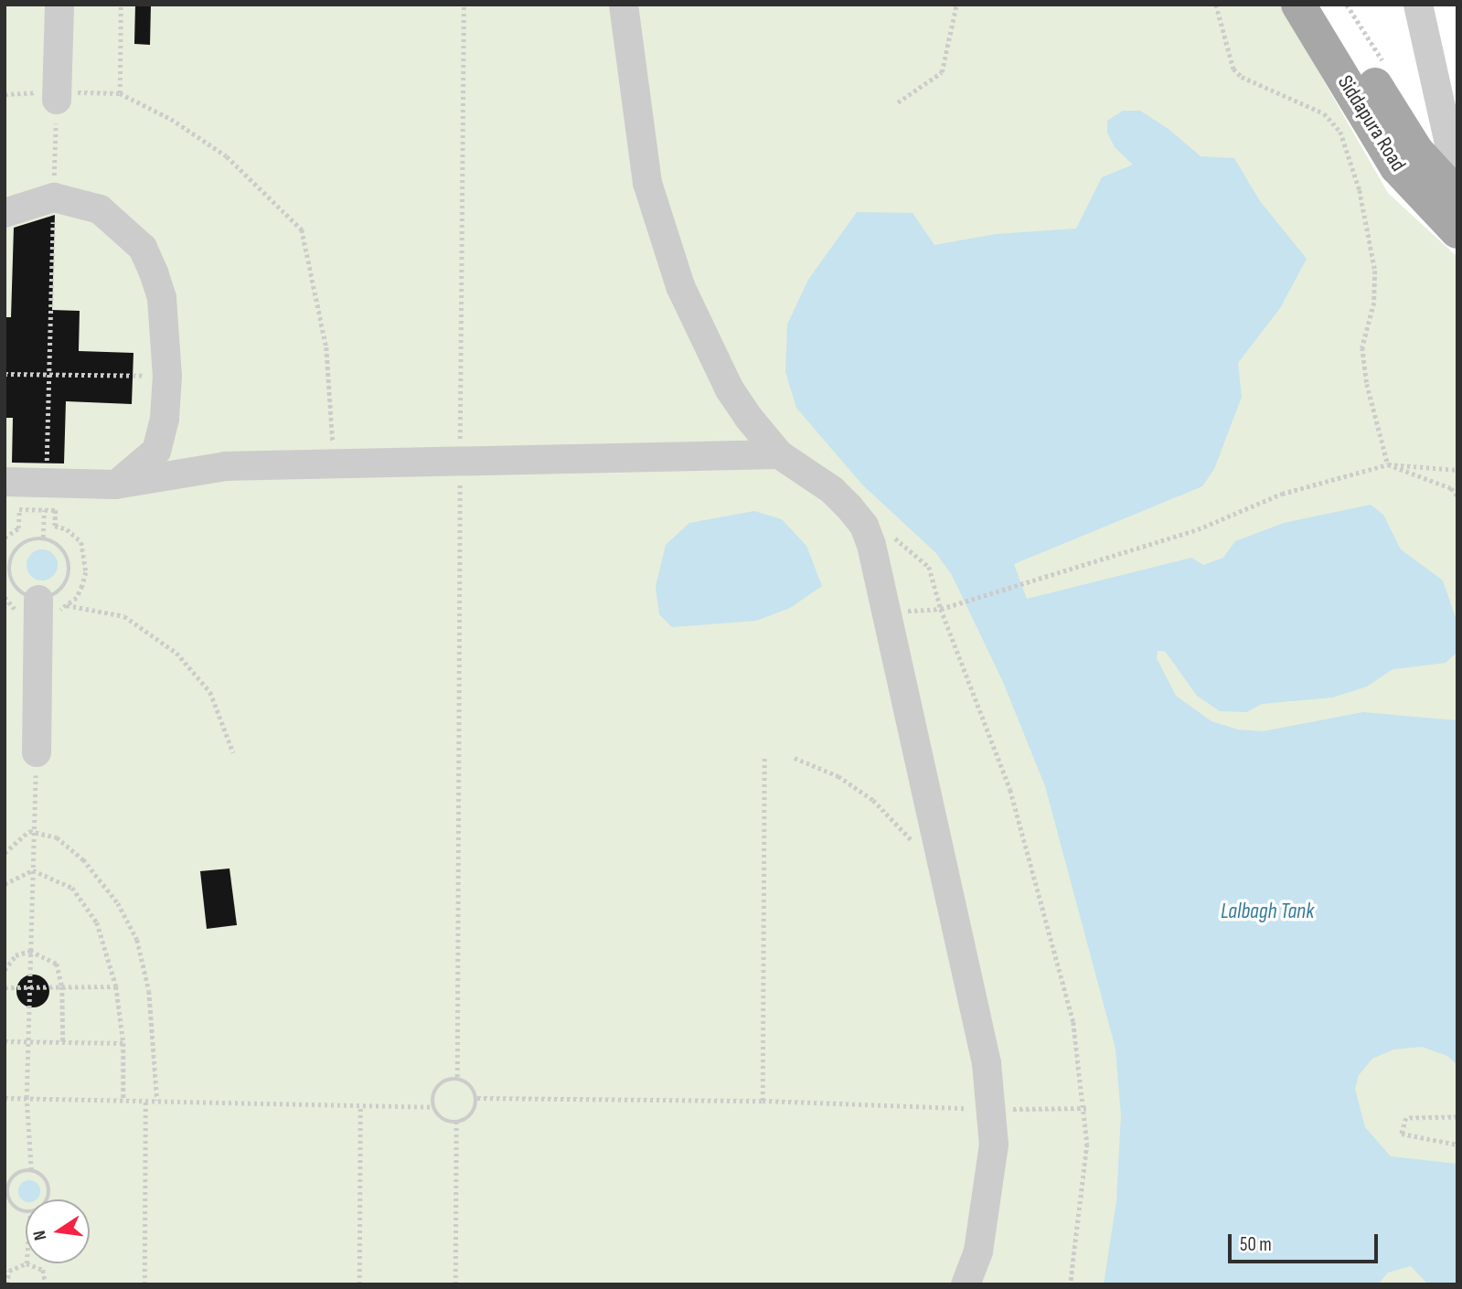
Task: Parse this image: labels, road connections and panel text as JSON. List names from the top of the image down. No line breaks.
{"streets":{"main road":["Siddapura Road"]},"water":["Lalbagh Tank"],"scale_bar":"50 m","north":"left"}
